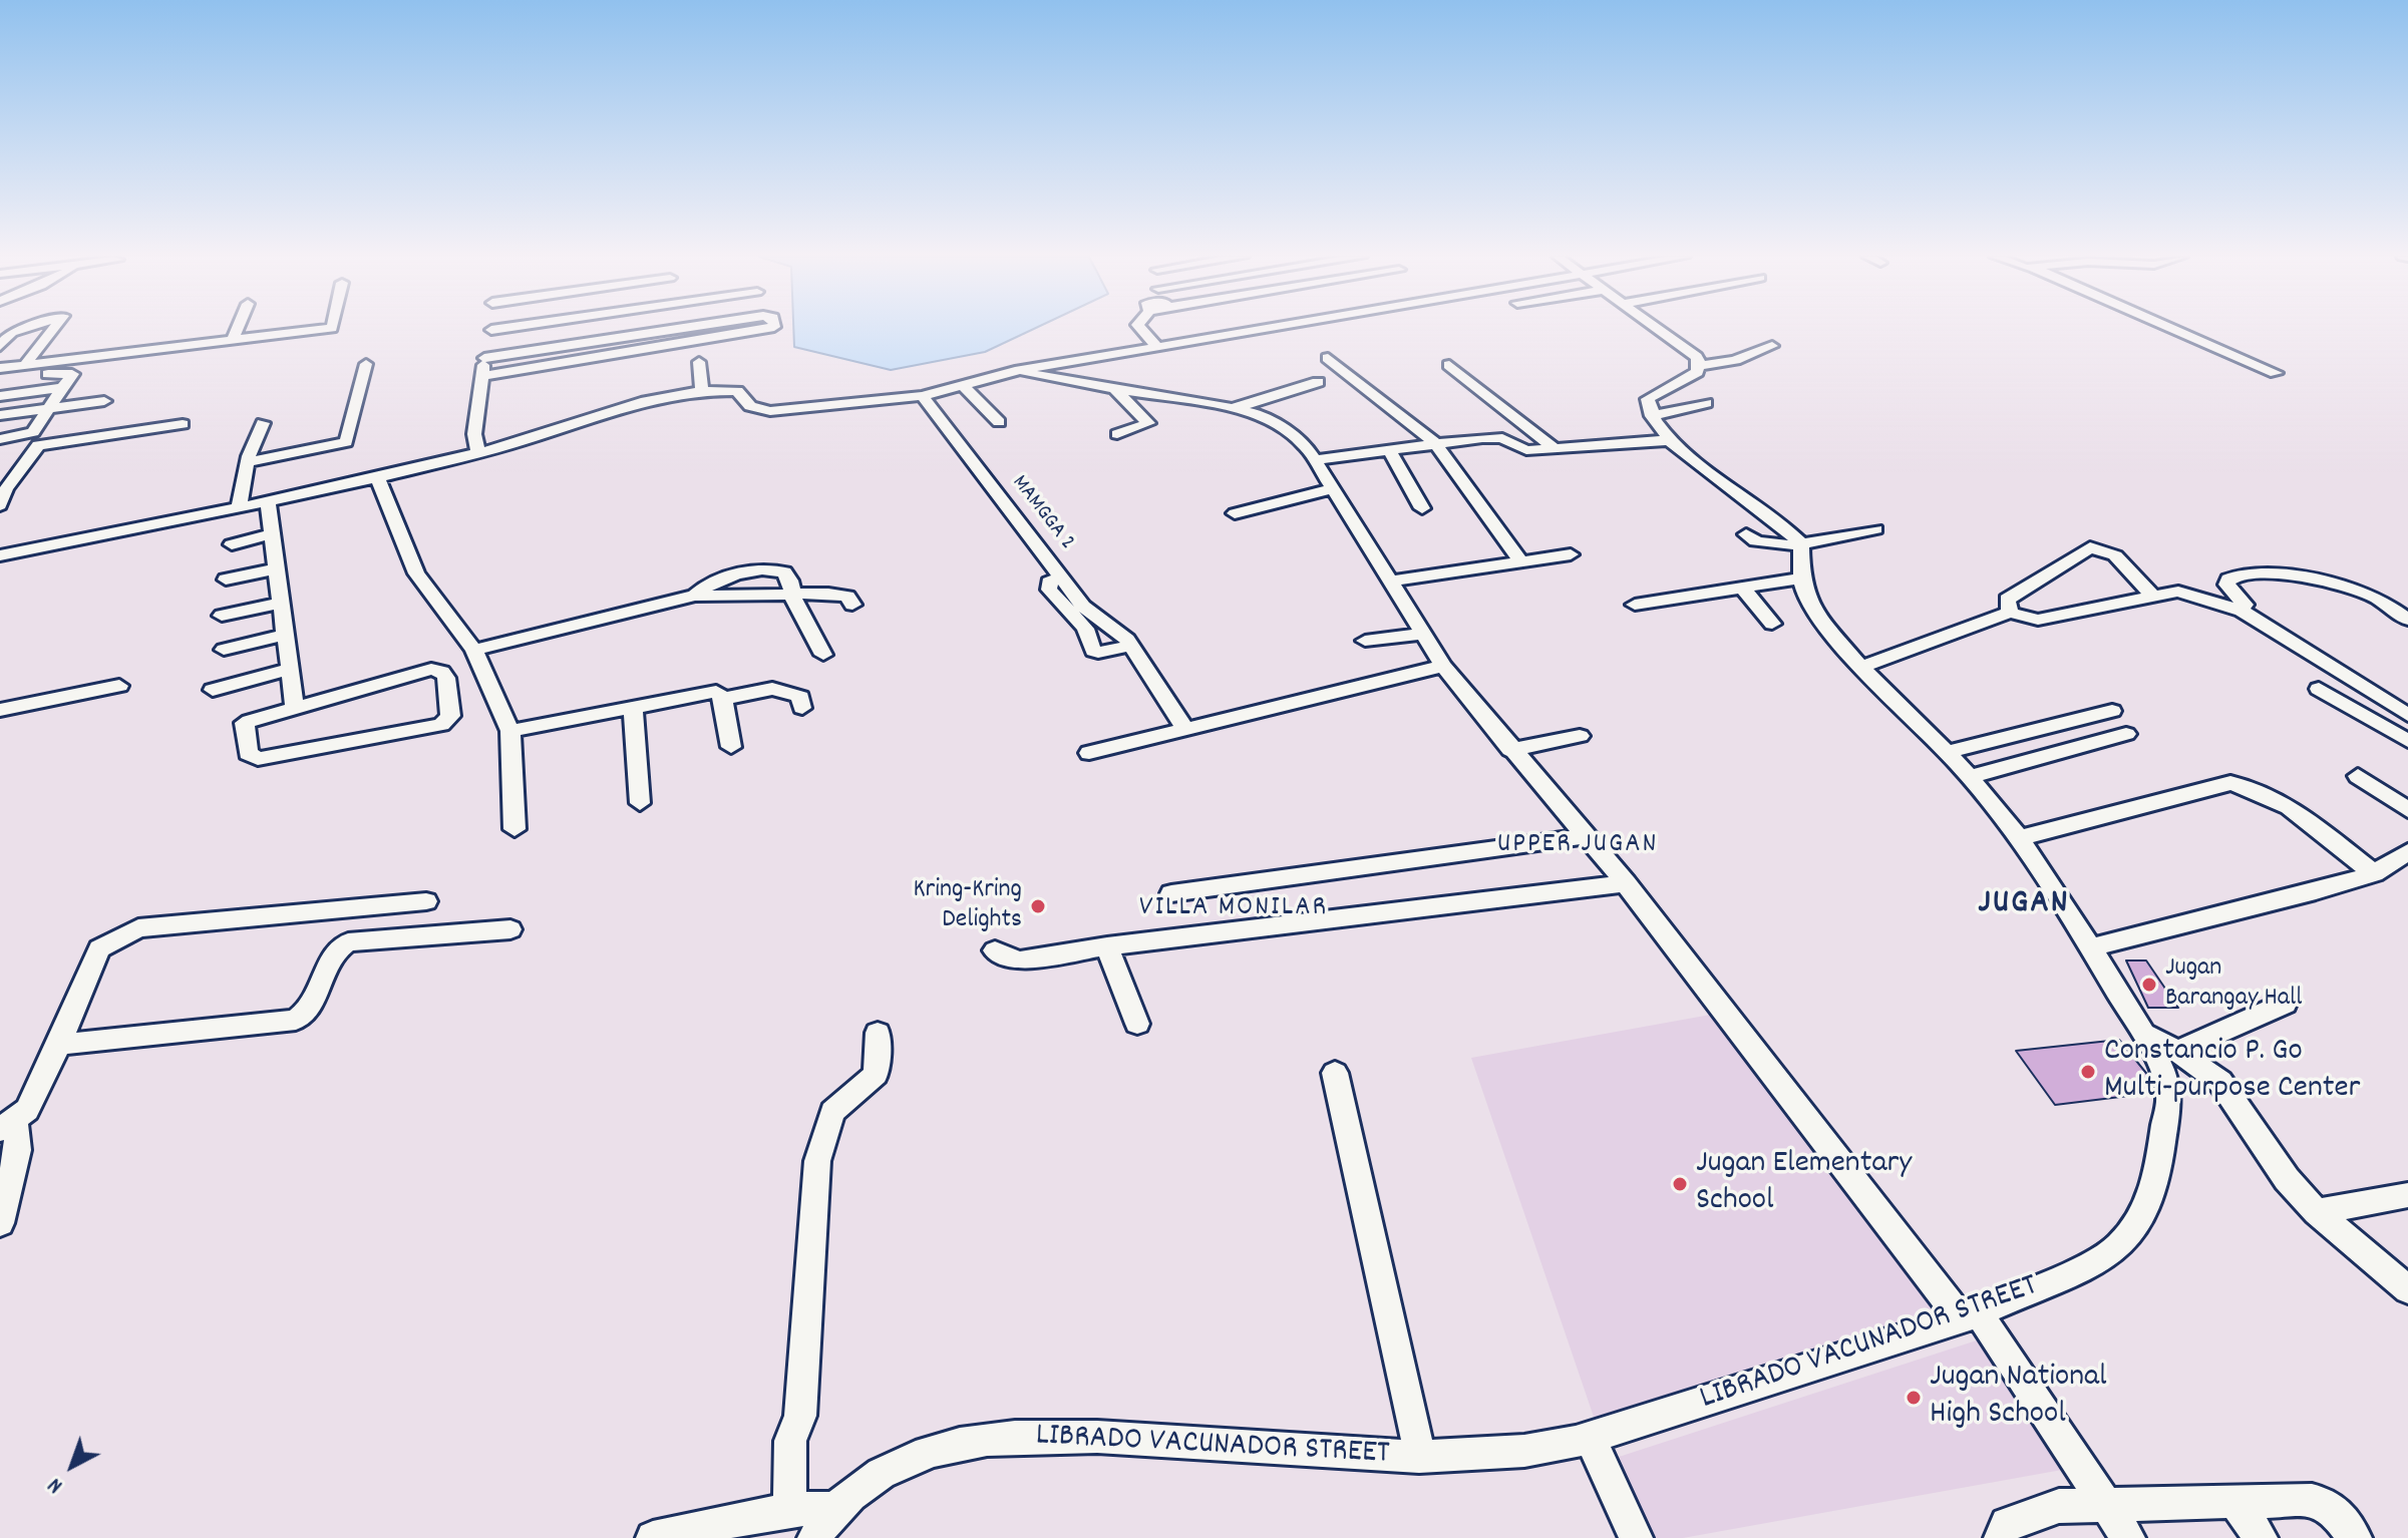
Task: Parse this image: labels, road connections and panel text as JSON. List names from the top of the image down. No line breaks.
{"streets":{"street":["MAMGGA 2","LIBRADO VACUNADOR STREET"]},"districts":["UPPER JUGAN","JUGAN","VILLA MONILAR"],"places":["Kring-Kring Delights","Jugan Barangay Hall","Constancio P. Go Multi-purpose Center","Jugan Elementary School","Jugan National High School"],"north":"bottom left"}
